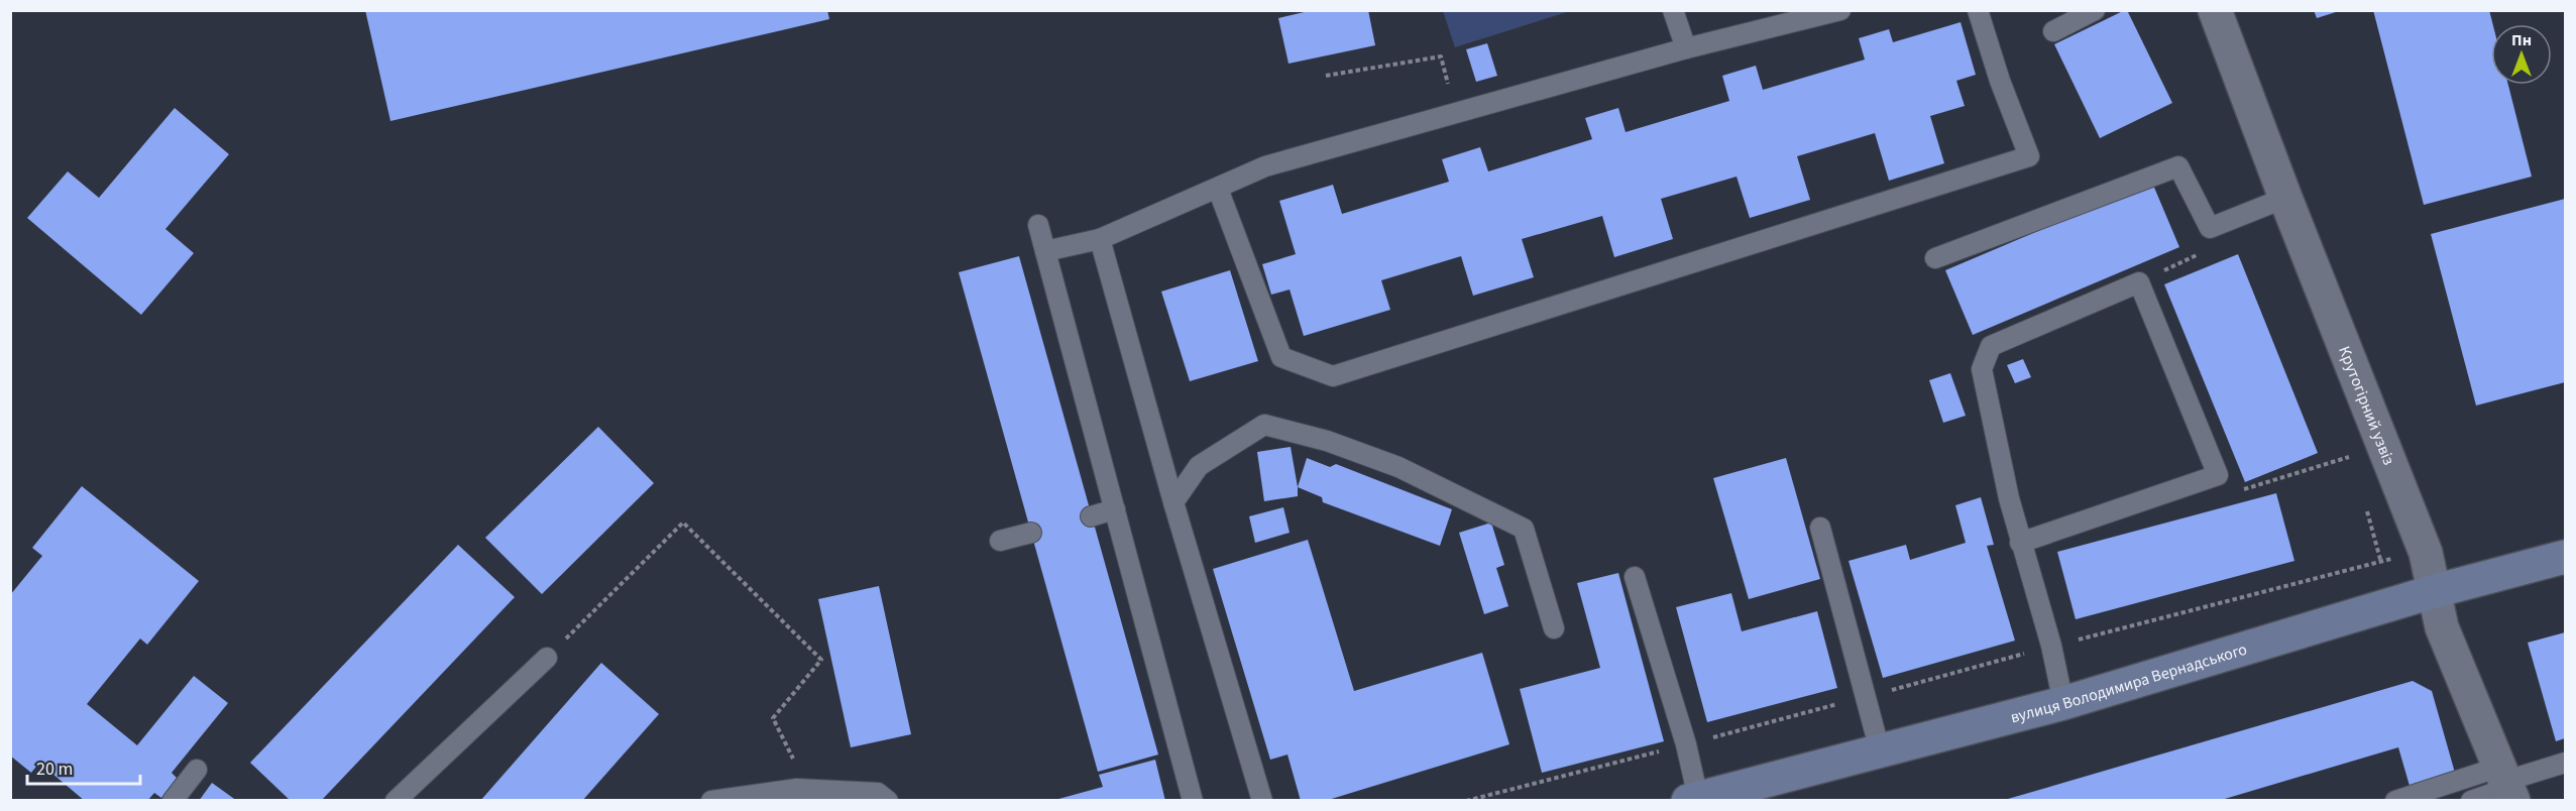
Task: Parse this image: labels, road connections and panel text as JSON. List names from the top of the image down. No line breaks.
{"streets":{"street":["Крутогірний узвіз","вулиця Володимира Вернадського"]},"crossings":[["Крутогірний узвіз","вулиця Володимира Вернадського"]],"scale_bar":"20 m","north":"top"}
